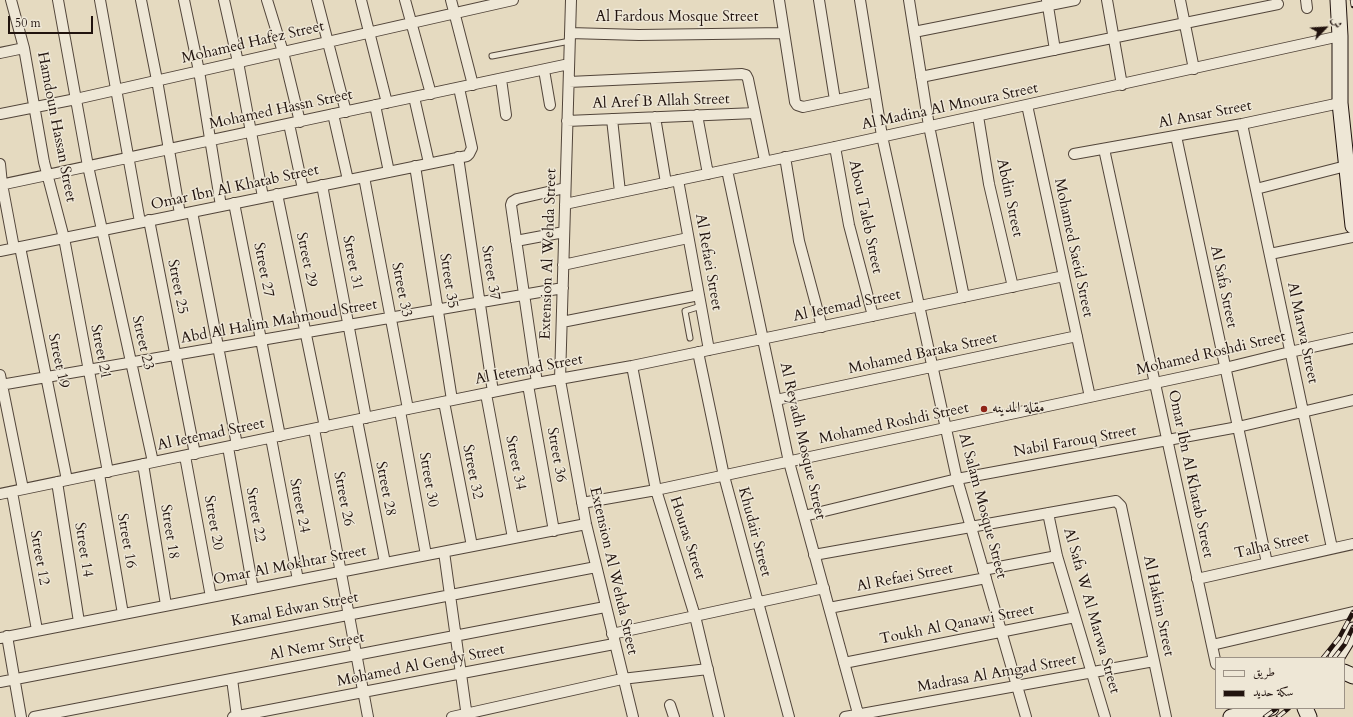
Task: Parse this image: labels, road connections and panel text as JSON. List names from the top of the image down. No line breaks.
{"streets":{"street":["Al Fardous Mosque Street","Mohamed Hafez Street","Al Aref B Allah Street","Al Madina Al Mnoura Street","Mohamed Hassn Street","Al Ansar Street","Hamdoun Hassan Street","Omar Ibn Al Khatab Street","Abdin Street","Abou Taleb Street","Mohamed Saeid Street","Extension Al Wehda Street","Street 29","Al Refaei Street","Street 31","Street 27","Street 37","Street 35","Street 25","Al Safa Street","Street 33","Al Ietemad Street","Abd Al Halim Mahmoud Street","Al Marwa Street","Street 23","Street 21","Mohamed Baraka Street","Mohamed Roshdi Street","Street 19","Al Reyadh Mosque Street","Nabil Farouq Street","Street 36","Street 34","Street 32","Street 30","Street 28","Street 26","Street 24","Al Salam Mosque Street","Street 22","Street 20","Street 18","Khudair Street","Houras Street","Street 16","Talha Street","Street 14","Street 12","Omar Al Mokhtar Street","Al Hakim Street","Kamal Edwan Street","Al Safa W Al Marwa Street","Toukh Al Qanawi Street","Al Nemr Street","Mohamed Al Gendy Street","Madrasa Al Amgad Street"]},"crossings":[["Al Fardous Mosque Street","Extension Al Wehda Street"],["Mohamed Hafez Street","Hamdoun Hassan Street"],["Mohamed Hafez Street","Street 25"],["Mohamed Hafez Street","Street 23"],["Al Aref B Allah Street","Extension Al Wehda Street"],["Al Madina Al Mnoura Street","Abdin Street"],["Al Madina Al Mnoura Street","Abou Taleb Street"],["Al Madina Al Mnoura Street","Mohamed Saeid Street"],["Al Madina Al Mnoura Street","Extension Al Wehda Street"],["Al Madina Al Mnoura Street","Al Refaei Street"],["Al Madina Al Mnoura Street","Al Reyadh Mosque Street"],["Al Madina Al Mnoura Street","Al Salam Mosque Street"],["Mohamed Hassn Street","Hamdoun Hassan Street"],["Mohamed Hassn Street","Omar Ibn Al Khatab Street"],["Mohamed Hassn Street","Extension Al Wehda Street"],["Mohamed Hassn Street","Street 25"],["Mohamed Hassn Street","Street 23"],["Mohamed Hassn Street","Street 19"],["Al Ansar Street","Omar Ibn Al Khatab Street"],["Al Ansar Street","Al Safa Street"],["Al Ansar Street","Al Marwa Street"],["Hamdoun Hassan Street","Omar Ibn Al Khatab Street"],["Hamdoun Hassan Street","Street 21"],["Omar Ibn Al Khatab Street","Street 29"],["Omar Ibn Al Khatab Street","Street 31"],["Omar Ibn Al Khatab Street","Street 27"],["Omar Ibn Al Khatab Street","Street 37"],["Omar Ibn Al Khatab Street","Street 35"],["Omar Ibn Al Khatab Street","Street 25"],["Omar Ibn Al Khatab Street","Street 33"],["Omar Ibn Al Khatab Street","Street 23"],["Omar Ibn Al Khatab Street","Street 21"],["Omar Ibn Al Khatab Street","Mohamed Roshdi Street"],["Omar Ibn Al Khatab Street","Street 19"],["Omar Ibn Al Khatab Street","Nabil Farouq Street"],["Omar Ibn Al Khatab Street","Street 22"],["Omar Ibn Al Khatab Street","Talha Street"],["Abdin Street","Al Ietemad Street"],["Abou Taleb Street","Al Ietemad Street"],["Mohamed Saeid Street","Al Ietemad Street"],["Mohamed Saeid Street","Mohamed Baraka Street"],["Mohamed Saeid Street","Mohamed Roshdi Street"],["Extension Al Wehda Street","Al Ietemad Street"],["Extension Al Wehda Street","Abd Al Halim Mahmoud Street"],["Extension Al Wehda Street","Mohamed Roshdi Street"],["Extension Al Wehda Street","Street 36"],["Extension Al Wehda Street","Omar Al Mokhtar Street"],["Extension Al Wehda Street","Kamal Edwan Street"],["Extension Al Wehda Street","Al Nemr Street"],["Extension Al Wehda Street","Mohamed Al Gendy Street"],["Street 29","Al Ietemad Street"],["Street 29","Abd Al Halim Mahmoud Street"],["Al Refaei Street","Al Ietemad Street"],["Al Refaei Street","Al Reyadh Mosque Street"],["Al Refaei Street","Al Salam Mosque Street"],["Al Refaei Street","Al Safa W Al Marwa Street"],["Street 31","Al Ietemad Street"],["Street 31","Abd Al Halim Mahmoud Street"],["Street 31","Street 28"],["Street 27","Al Ietemad Street"],["Street 27","Abd Al Halim Mahmoud Street"],["Street 27","Street 24"],["Street 37","Al Ietemad Street"],["Street 37","Abd Al Halim Mahmoud Street"],["Street 37","Street 34"],["Street 35","Al Ietemad Street"],["Street 35","Abd Al Halim Mahmoud Street"],["Street 35","Street 32"],["Street 25","Al Ietemad Street"],["Street 25","Abd Al Halim Mahmoud Street"],["Street 25","Street 20"],["Al Safa Street","Mohamed Roshdi Street"],["Al Safa Street","Nabil Farouq Street"],["Al Safa Street","Talha Street"],["Street 33","Al Ietemad Street"],["Street 33","Abd Al Halim Mahmoud Street"],["Street 33","Street 30"],["Al Ietemad Street","Street 23"],["Al Ietemad Street","Street 21"],["Al Ietemad Street","Street 19"],["Al Ietemad Street","Al Reyadh Mosque Street"],["Al Ietemad Street","Street 36"],["Al Ietemad Street","Street 34"],["Al Ietemad Street","Street 32"],["Al Ietemad Street","Street 30"],["Al Ietemad Street","Street 28"],["Al Ietemad Street","Street 26"],["Al Ietemad Street","Street 24"],["Al Ietemad Street","Al Salam Mosque Street"],["Al Ietemad Street","Street 22"],["Al Ietemad Street","Street 20"],["Al Ietemad Street","Street 18"],["Al Ietemad Street","Khudair Street"],["Al Ietemad Street","Houras Street"],["Al Ietemad Street","Street 16"],["Al Ietemad Street","Street 14"],["Al Ietemad Street","Street 12"],["Abd Al Halim Mahmoud Street","Street 23"],["Abd Al Halim Mahmoud Street","Street 21"],["Abd Al Halim Mahmoud Street","Street 19"],["Abd Al Halim Mahmoud Street","Street 36"],["Abd Al Halim Mahmoud Street","Street 22"],["Al Marwa Street","Mohamed Roshdi Street"],["Al Marwa Street","Nabil Farouq Street"],["Al Marwa Street","Talha Street"],["Street 23","Street 18"],["Street 21","Street 16"],["Mohamed Baraka Street","Al Reyadh Mosque Street"],["Mohamed Baraka Street","Al Salam Mosque Street"],["Mohamed Roshdi Street","Al Reyadh Mosque Street"],["Mohamed Roshdi Street","Al Salam Mosque Street"],["Mohamed Roshdi Street","Khudair Street"],["Mohamed Roshdi Street","Houras Street"],["Al Reyadh Mosque Street","Nabil Farouq Street"],["Al Reyadh Mosque Street","Toukh Al Qanawi Street"],["Al Reyadh Mosque Street","Mohamed Al Gendy Street"],["Al Reyadh Mosque Street","Madrasa Al Amgad Street"],["Nabil Farouq Street","Al Salam Mosque Street"],["Street 36","Omar Al Mokhtar Street"],["Street 34","Omar Al Mokhtar Street"],["Street 32","Omar Al Mokhtar Street"],["Street 30","Omar Al Mokhtar Street"],["Street 28","Omar Al Mokhtar Street"],["Street 26","Omar Al Mokhtar Street"],["Street 26","Kamal Edwan Street"],["Street 26","Al Nemr Street"],["Street 26","Mohamed Al Gendy Street"],["Street 24","Omar Al Mokhtar Street"],["Al Salam Mosque Street","Toukh Al Qanawi Street"],["Al Salam Mosque Street","Madrasa Al Amgad Street"],["Street 22","Omar Al Mokhtar Street"],["Street 20","Omar Al Mokhtar Street"],["Street 18","Omar Al Mokhtar Street"],["Khudair Street","Mohamed Al Gendy Street"],["Houras Street","Mohamed Al Gendy Street"],["Street 16","Omar Al Mokhtar Street"],["Street 14","Omar Al Mokhtar Street"],["Street 12","Omar Al Mokhtar Street"],["Al Hakim Street","Al Safa W Al Marwa Street"],["Al Hakim Street","Madrasa Al Amgad Street"],["Al Safa W Al Marwa Street","Toukh Al Qanawi Street"],["Al Safa W Al Marwa Street","Madrasa Al Amgad Street"]],"places":["مقلة المدينه"],"legend":["طريق","سكة حديد"],"scale_bar":"50 m","north":"top right"}
